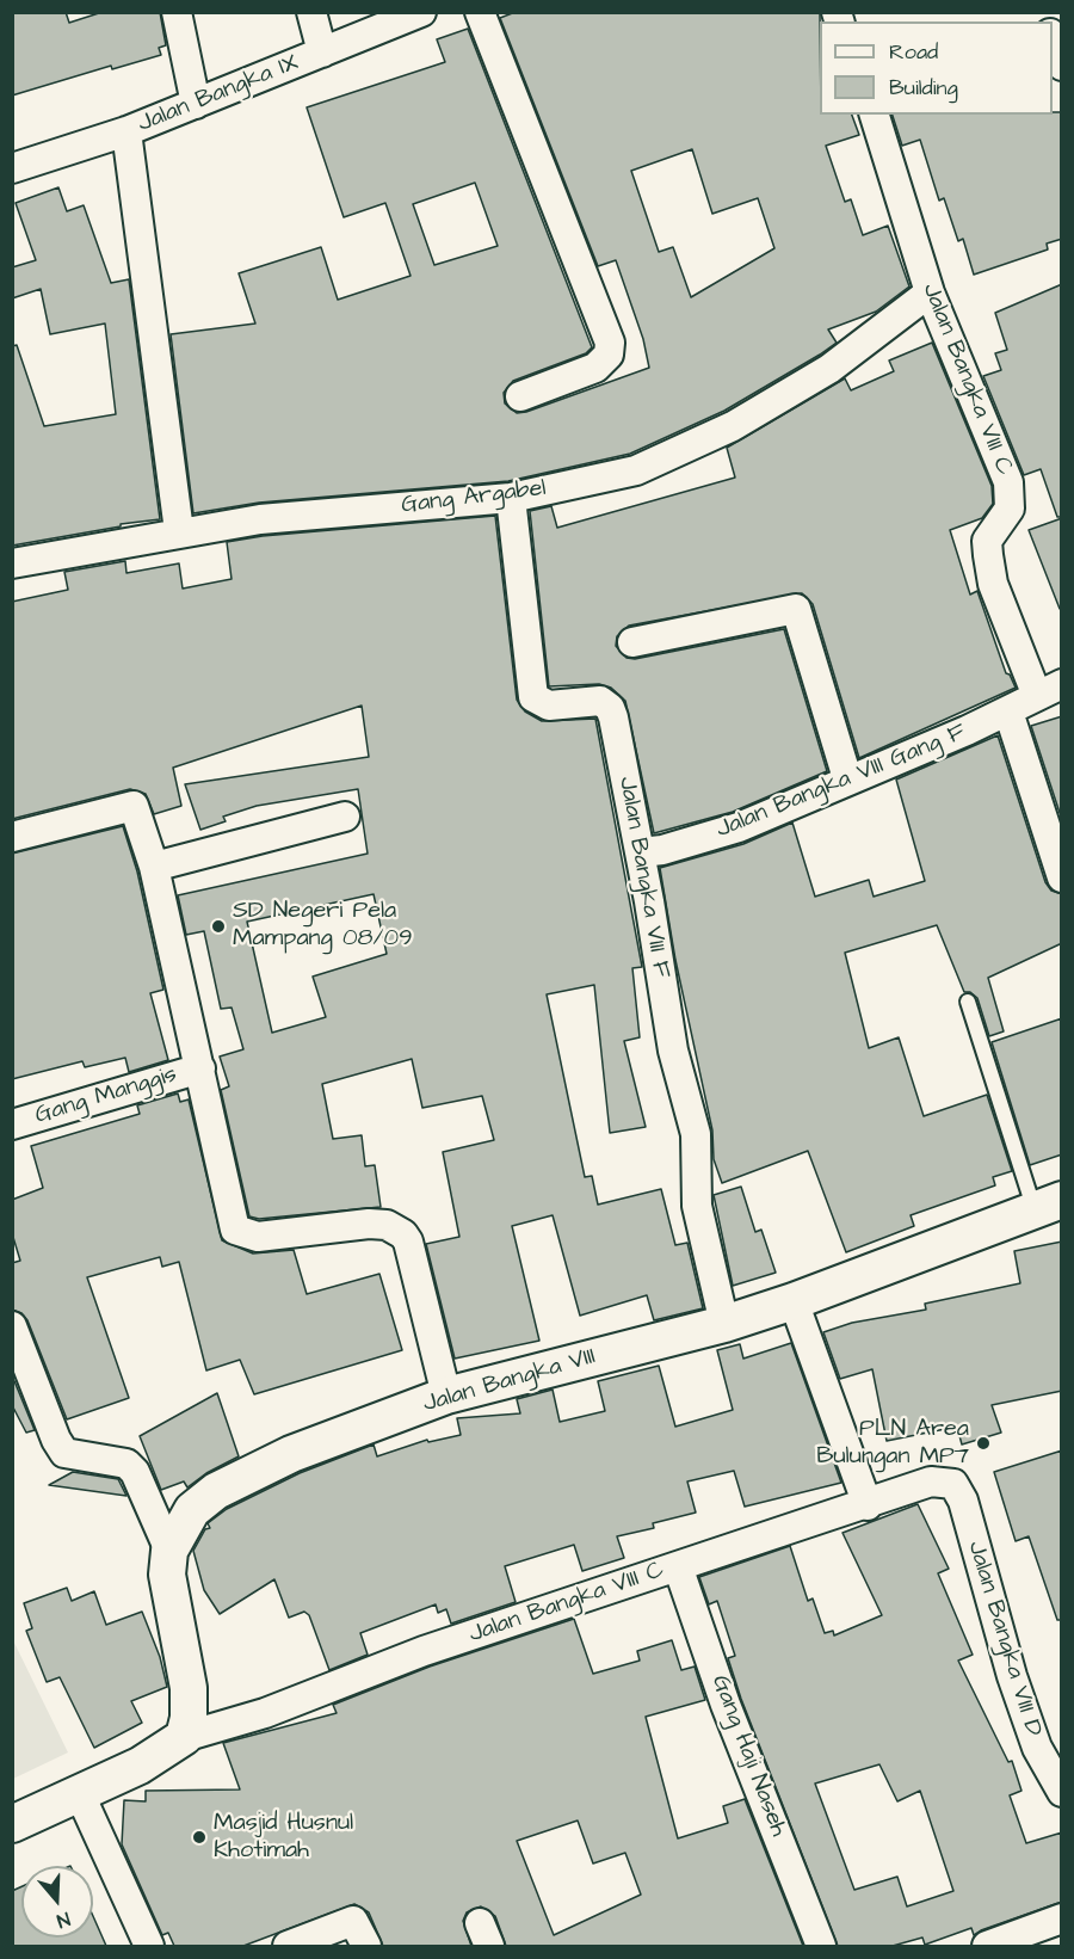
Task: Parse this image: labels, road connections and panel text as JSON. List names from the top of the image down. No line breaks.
{"streets":{"street":["Jalan Bangka IX","Jalan Bangka VIII C","Gang Argabel","Jalan Bangka VIII Gang F","Jalan Bangka VIII F","Gang Manggis","Jalan Bangka VIII","Jalan Bangka VIII D","Gang Haji Naseh"]},"crossings":[["Jalan Bangka VIII C","Gang Argabel"],["Jalan Bangka VIII C","Jalan Bangka VIII Gang F"],["Jalan Bangka VIII C","Jalan Bangka VIII"],["Jalan Bangka VIII C","Jalan Bangka VIII D"],["Jalan Bangka VIII C","Gang Haji Naseh"],["Gang Argabel","Jalan Bangka VIII F"],["Jalan Bangka VIII Gang F","Jalan Bangka VIII F"],["Jalan Bangka VIII F","Jalan Bangka VIII"]],"places":["SD Negeri Pela Mampang 08/09","PLN Area Bulungan MP7","Masjid Husnul Khotimah"],"legend":["Road","Building"],"north":"bottom"}
